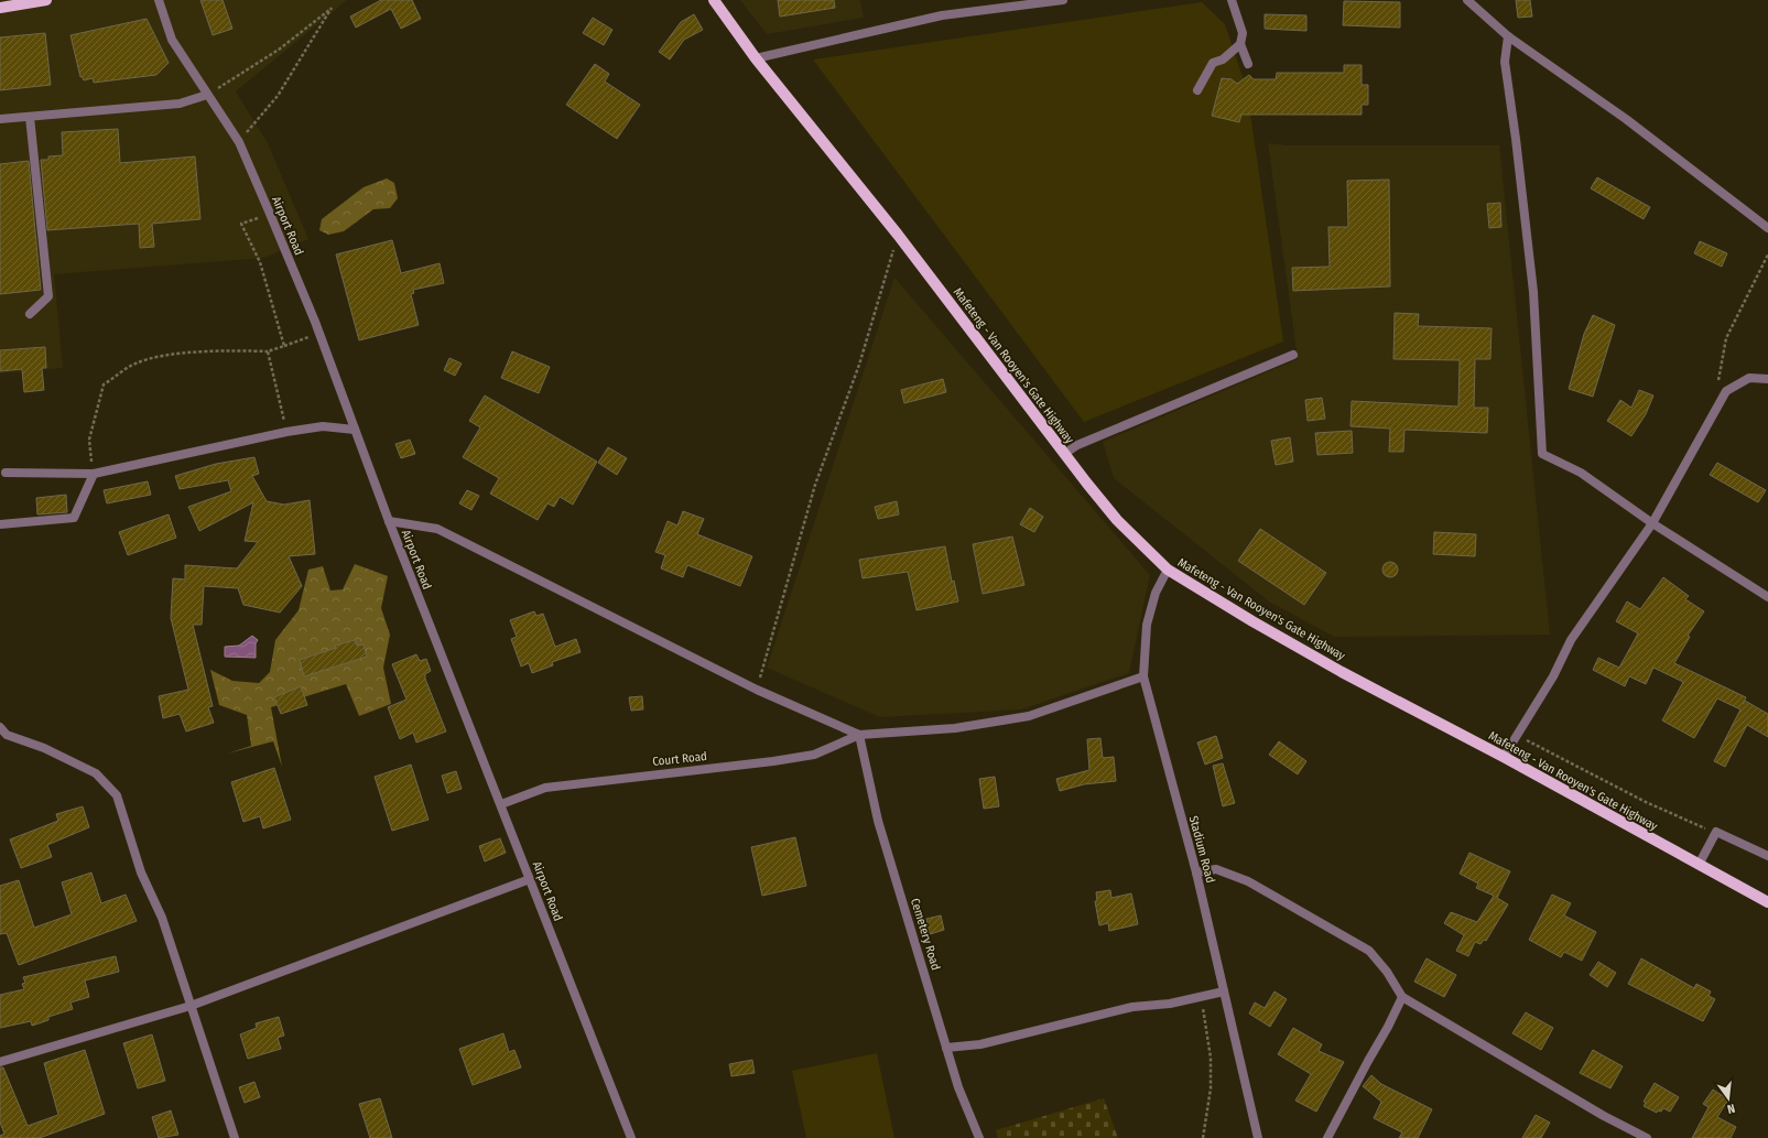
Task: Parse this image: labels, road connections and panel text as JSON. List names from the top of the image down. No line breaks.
{"streets":{"main road":["Mafeteng - Van Rooyen's Gate Highway"],"street":["Airport Road","Court Road","Stadium Road","Cemetery Road"]},"crossings":[["Airport Road","Court Road"],["Mafeteng - Van Rooyen's Gate Highway","Stadium Road"],["Court Road","Cemetery Road"]],"north":"bottom"}
